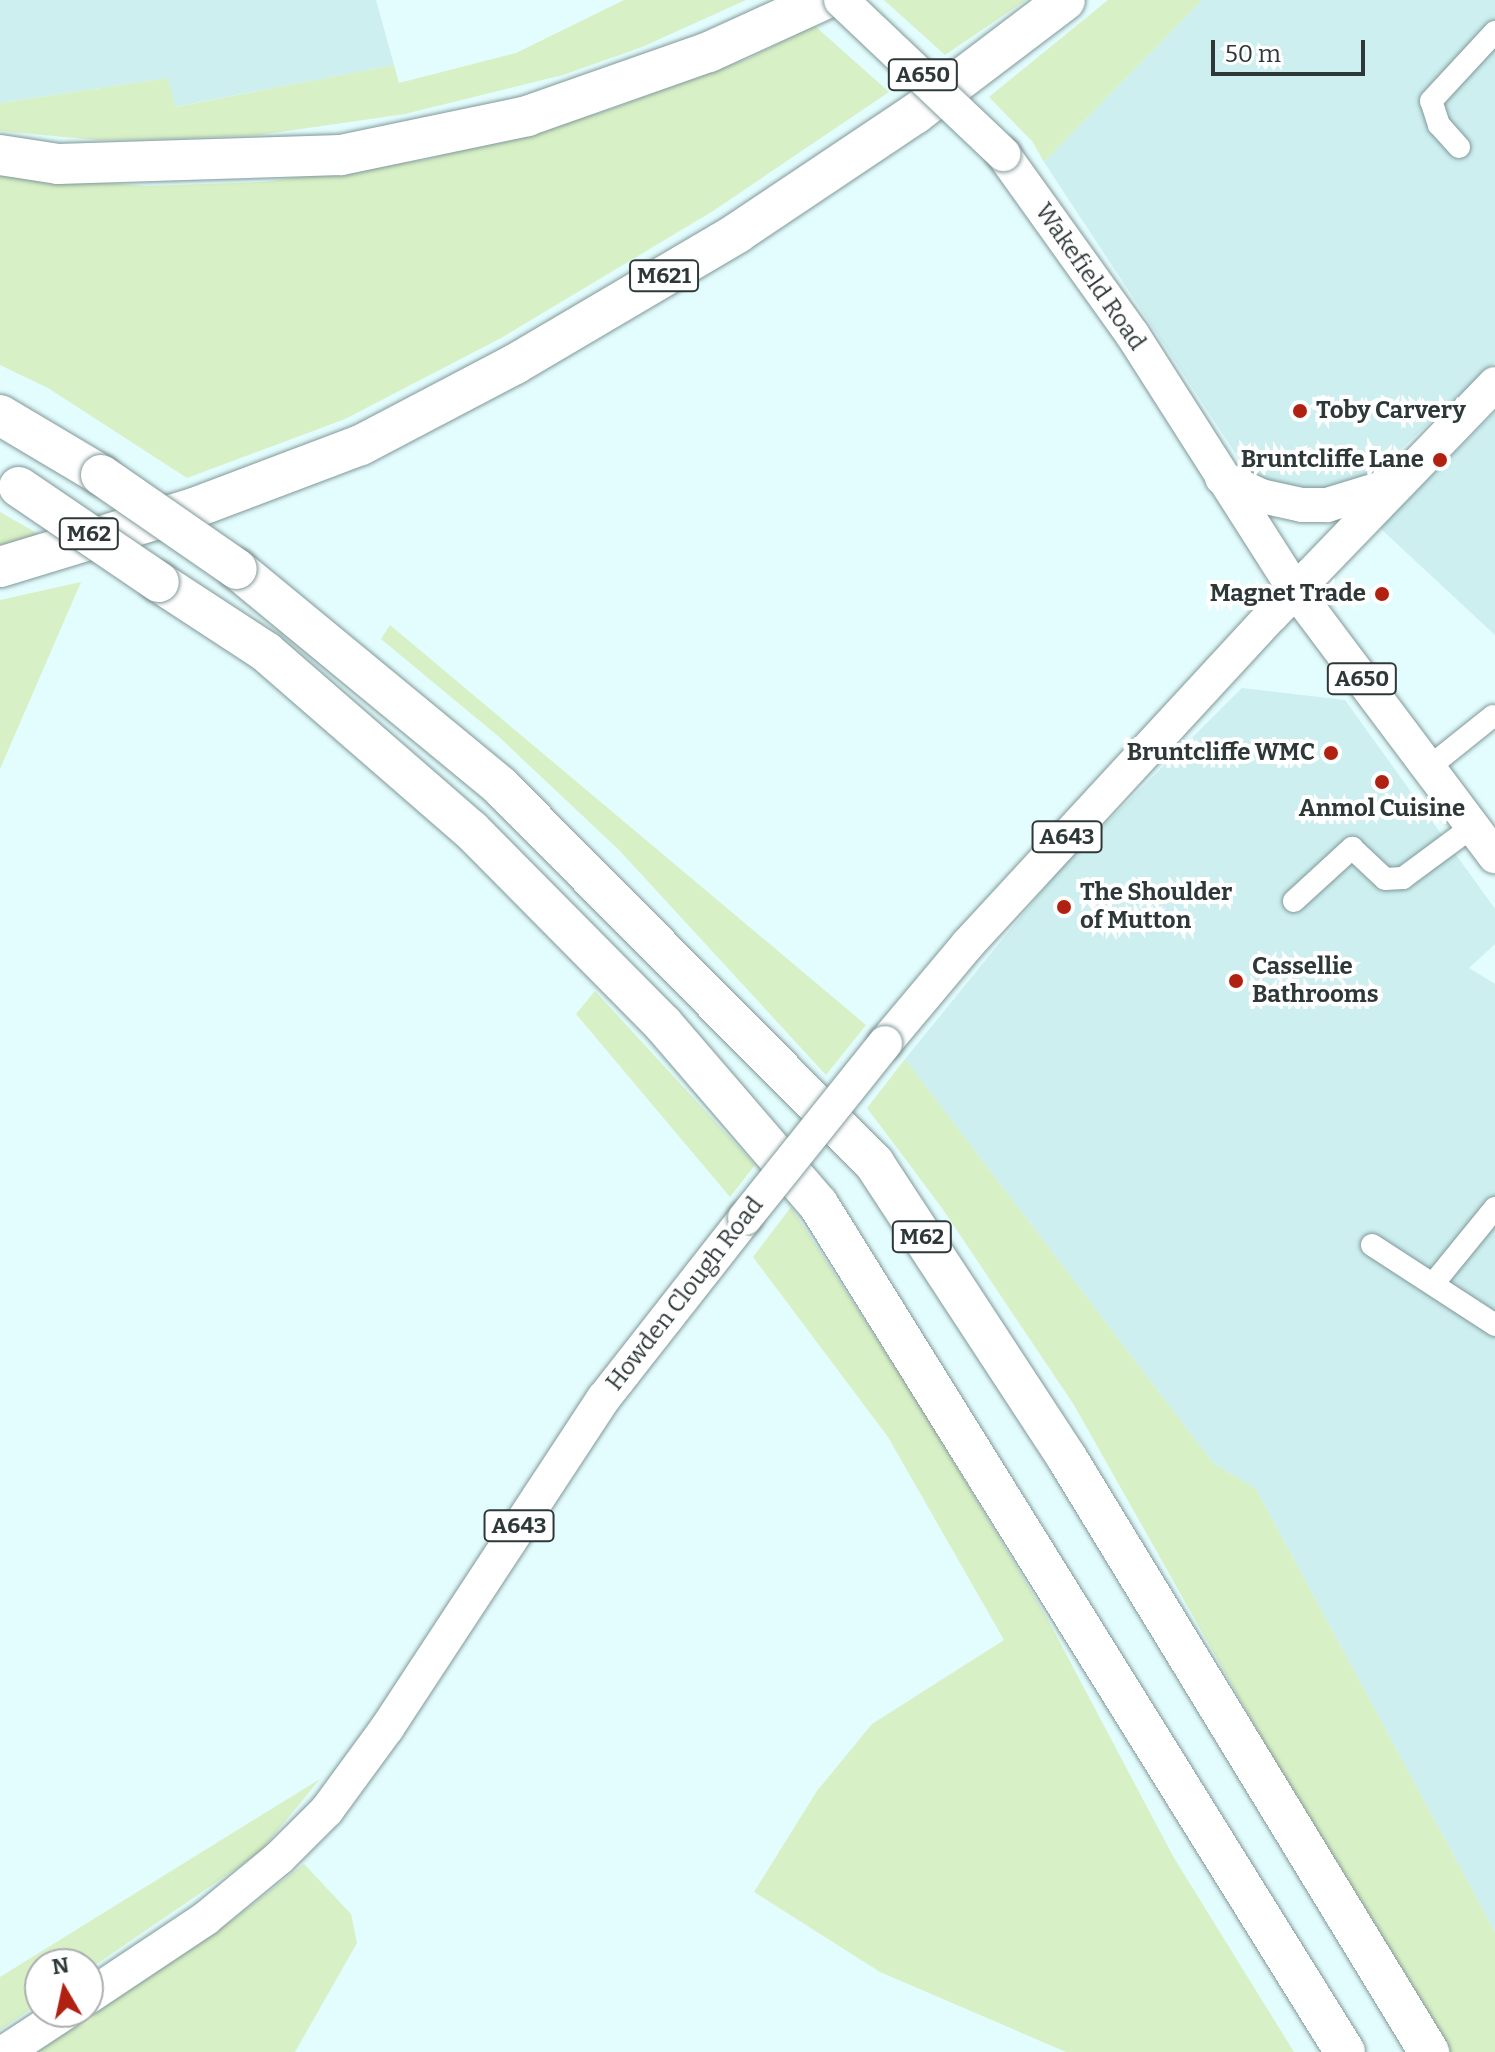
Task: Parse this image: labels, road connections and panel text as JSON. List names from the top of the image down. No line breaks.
{"streets":{"highway":["M621","M62"],"main road":["A650","Wakefield Road","A643","Howden Clough Road"]},"crossings":[["A650","Wakefield Road"],["A650","A643"],["A650","Howden Clough Road"],["Wakefield Road","A643"],["Wakefield Road","Howden Clough Road"],["A643","Howden Clough Road"]],"places":["Toby Carvery","Bruntcliffe Lane","Magnet Trade","Bruntcliffe WMC","Anmol Cuisine","The Shoulder of Mutton","Cassellie Bathrooms"],"scale_bar":"50 m","north":"top"}
